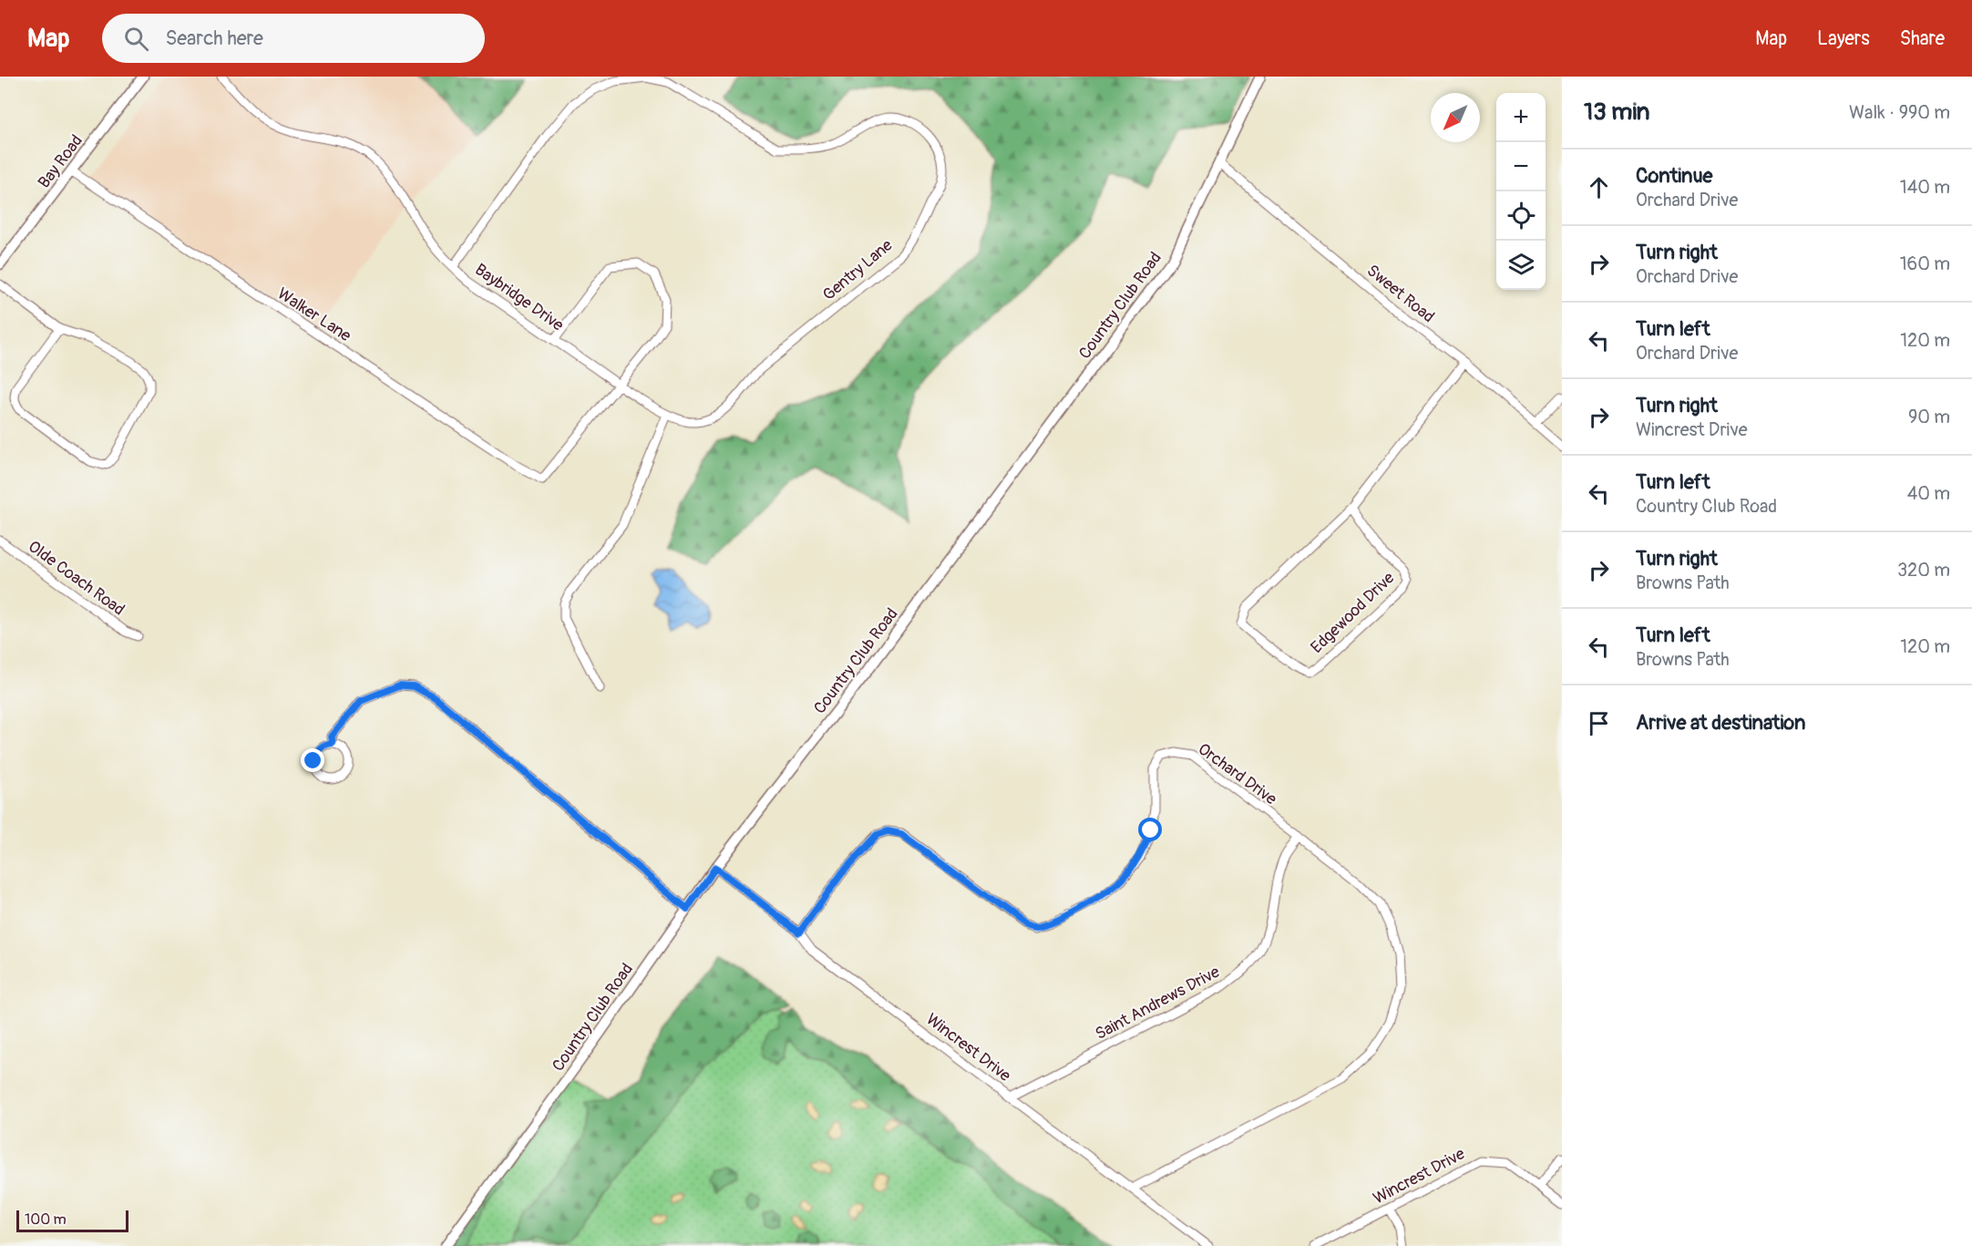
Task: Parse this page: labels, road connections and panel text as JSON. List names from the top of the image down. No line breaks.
{"streets":{"street":["Bay Road","Gentry Lane","Sweet Road","Baybridge Drive","Country Club Road","Walker Lane","Olde Coach Road","Edgewood Drive","Orchard Drive","Saint Andrews Drive","Wincrest Drive"]},"crossings":[["Bay Road","Walker Lane"],["Gentry Lane","Baybridge Drive"],["Gentry Lane","Walker Lane"],["Sweet Road","Country Club Road"],["Sweet Road","Edgewood Drive"],["Baybridge Drive","Walker Lane"],["Country Club Road","Wincrest Drive"],["Orchard Drive","Saint Andrews Drive"],["Orchard Drive","Wincrest Drive"],["Saint Andrews Drive","Wincrest Drive"]],"scale_bar":"100 m","north":"bottom left","page":{"header":"Map","search":"Search here","nav":["Map","Layers","Share"],"heading":["13 min","Walk · 990 m"],"map_buttons":["+","−"],"list":[["Continue","Orchard Drive","140 m"],["Turn right","Orchard Drive","160 m"],["Turn left","Orchard Drive","120 m"],["Turn right","Wincrest Drive","90 m"],["Turn left","Country Club Road","40 m"],["Turn right","Browns Path","320 m"],["Turn left","Browns Path","120 m"],"Arrive at destination"],"scale":"100 m"}}
